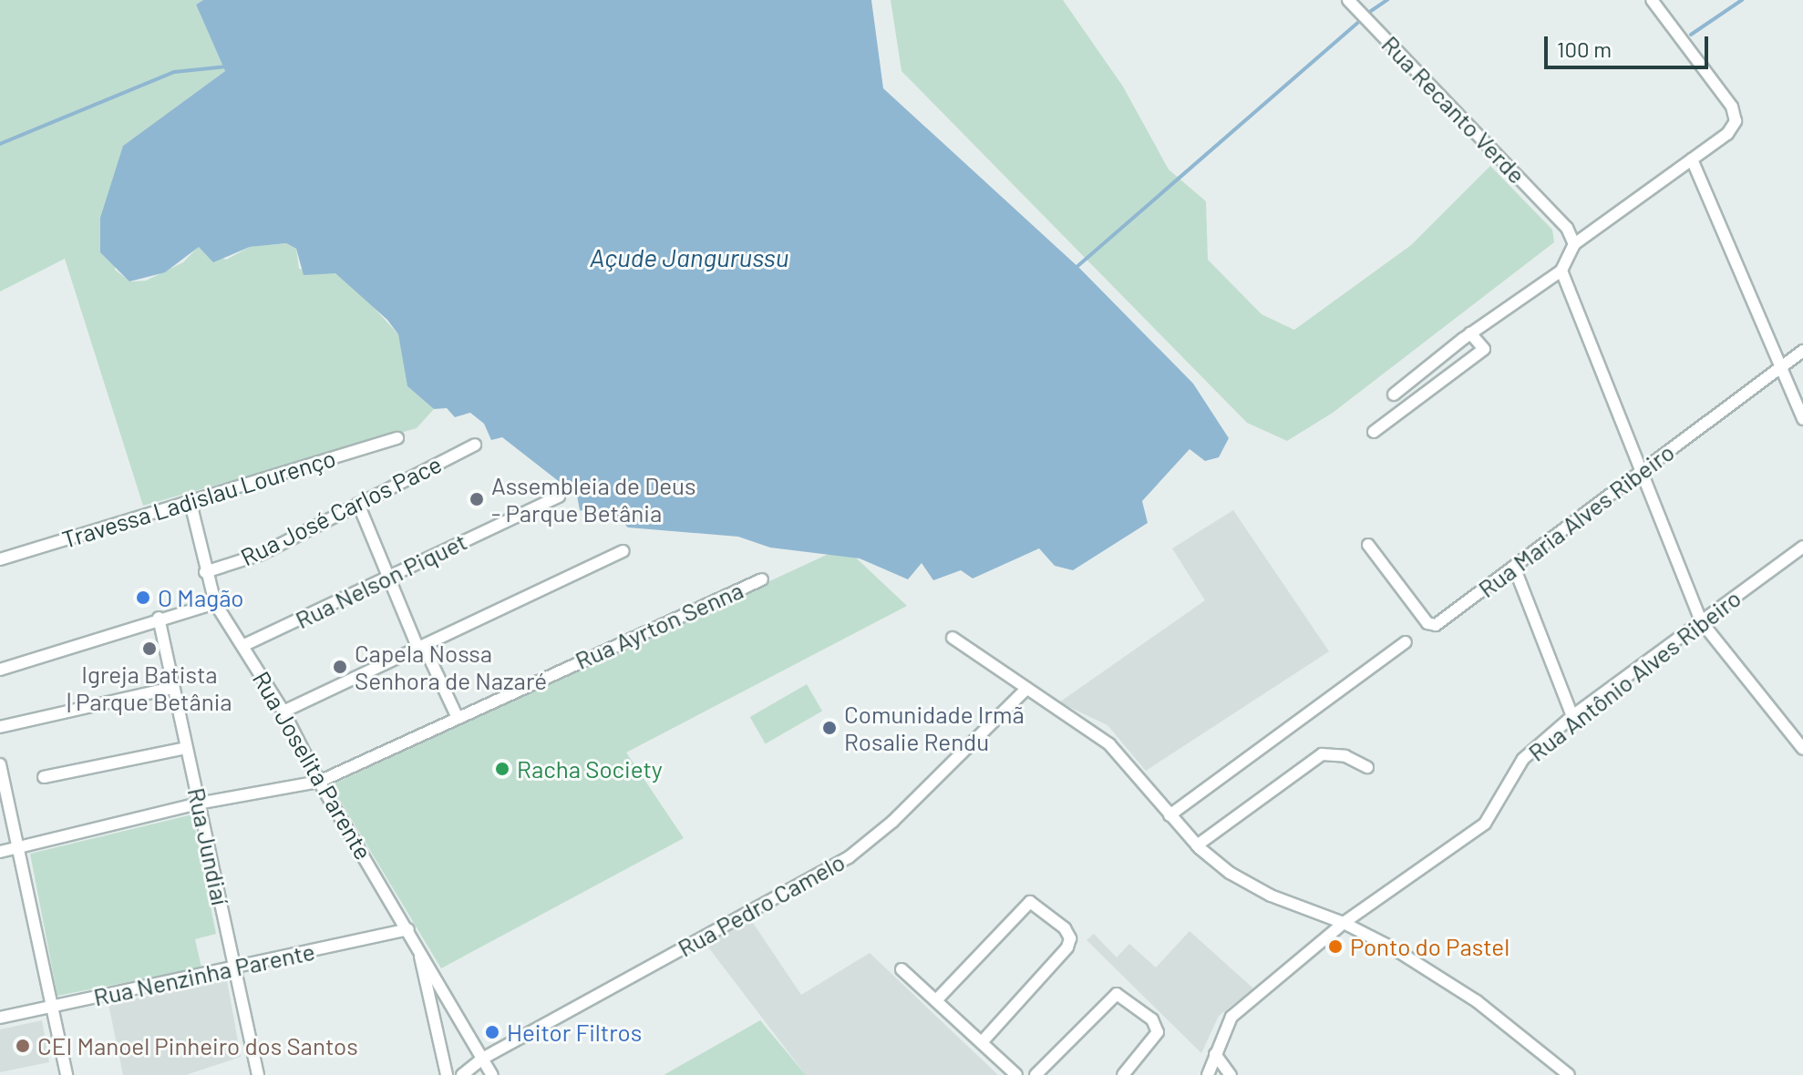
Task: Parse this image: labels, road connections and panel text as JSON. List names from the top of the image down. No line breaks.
{"streets":{"street":["Rua Recanto Verde","Travessa Ladislau Lourenço","Rua José Carlos Pace","Rua Maria Alves Ribeiro","Rua Nelson Piquet","Rua Ayrton Senna","Rua Antônio Alves Ribeiro","Rua Joselita Parente","Rua Jundiaí","Rua Pedro Camelo","Rua Nenzinha Parente"]},"crossings":[["Travessa Ladislau Lourenço","Rua Joselita Parente"],["Rua José Carlos Pace","Rua Joselita Parente"],["Rua Nelson Piquet","Rua Joselita Parente"],["Rua Ayrton Senna","Rua Joselita Parente"],["Rua Ayrton Senna","Rua Jundiaí"],["Rua Joselita Parente","Rua Pedro Camelo"],["Rua Joselita Parente","Rua Nenzinha Parente"],["Rua Jundiaí","Rua Nenzinha Parente"]],"water":["Açude Jangurussu"],"places":["Assembleia de Deus - Parque Betânia","O Magão","Igreja Batista | Parque Betânia","Capela Nossa Senhora de Nazaré","Comunidade Irmã Rosalie Rendu","Racha Society","Ponto do Pastel","Heitor Filtros","CEI Manoel Pinheiro dos Santos"],"scale_bar":"100 m"}
